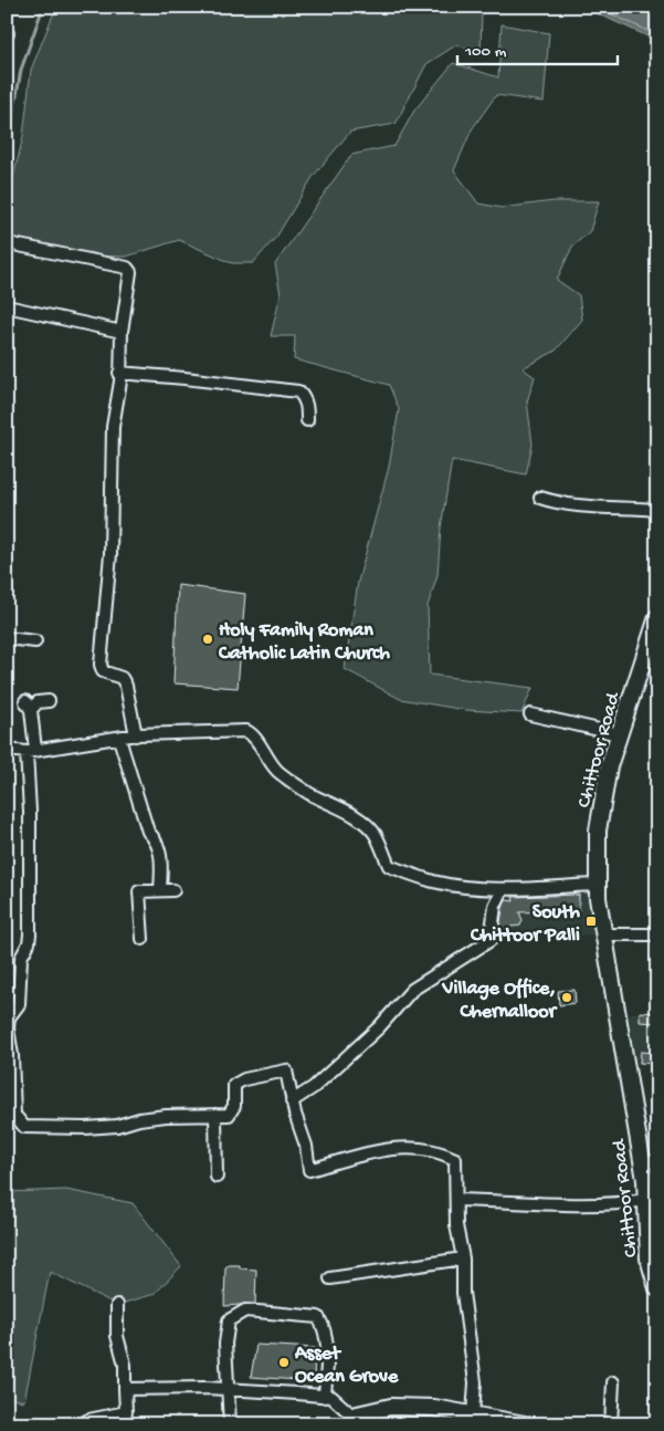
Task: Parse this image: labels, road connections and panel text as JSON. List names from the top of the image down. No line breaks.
{"streets":{"main road":["Chittoor Road"]},"places":{"other":["Holy Family Roman Catholic Latin Church","Village Office, Chernalloor","Asset Ocean Grove"],"transit":["South Chittoor Palli"]},"scale_bar":"100 m"}
